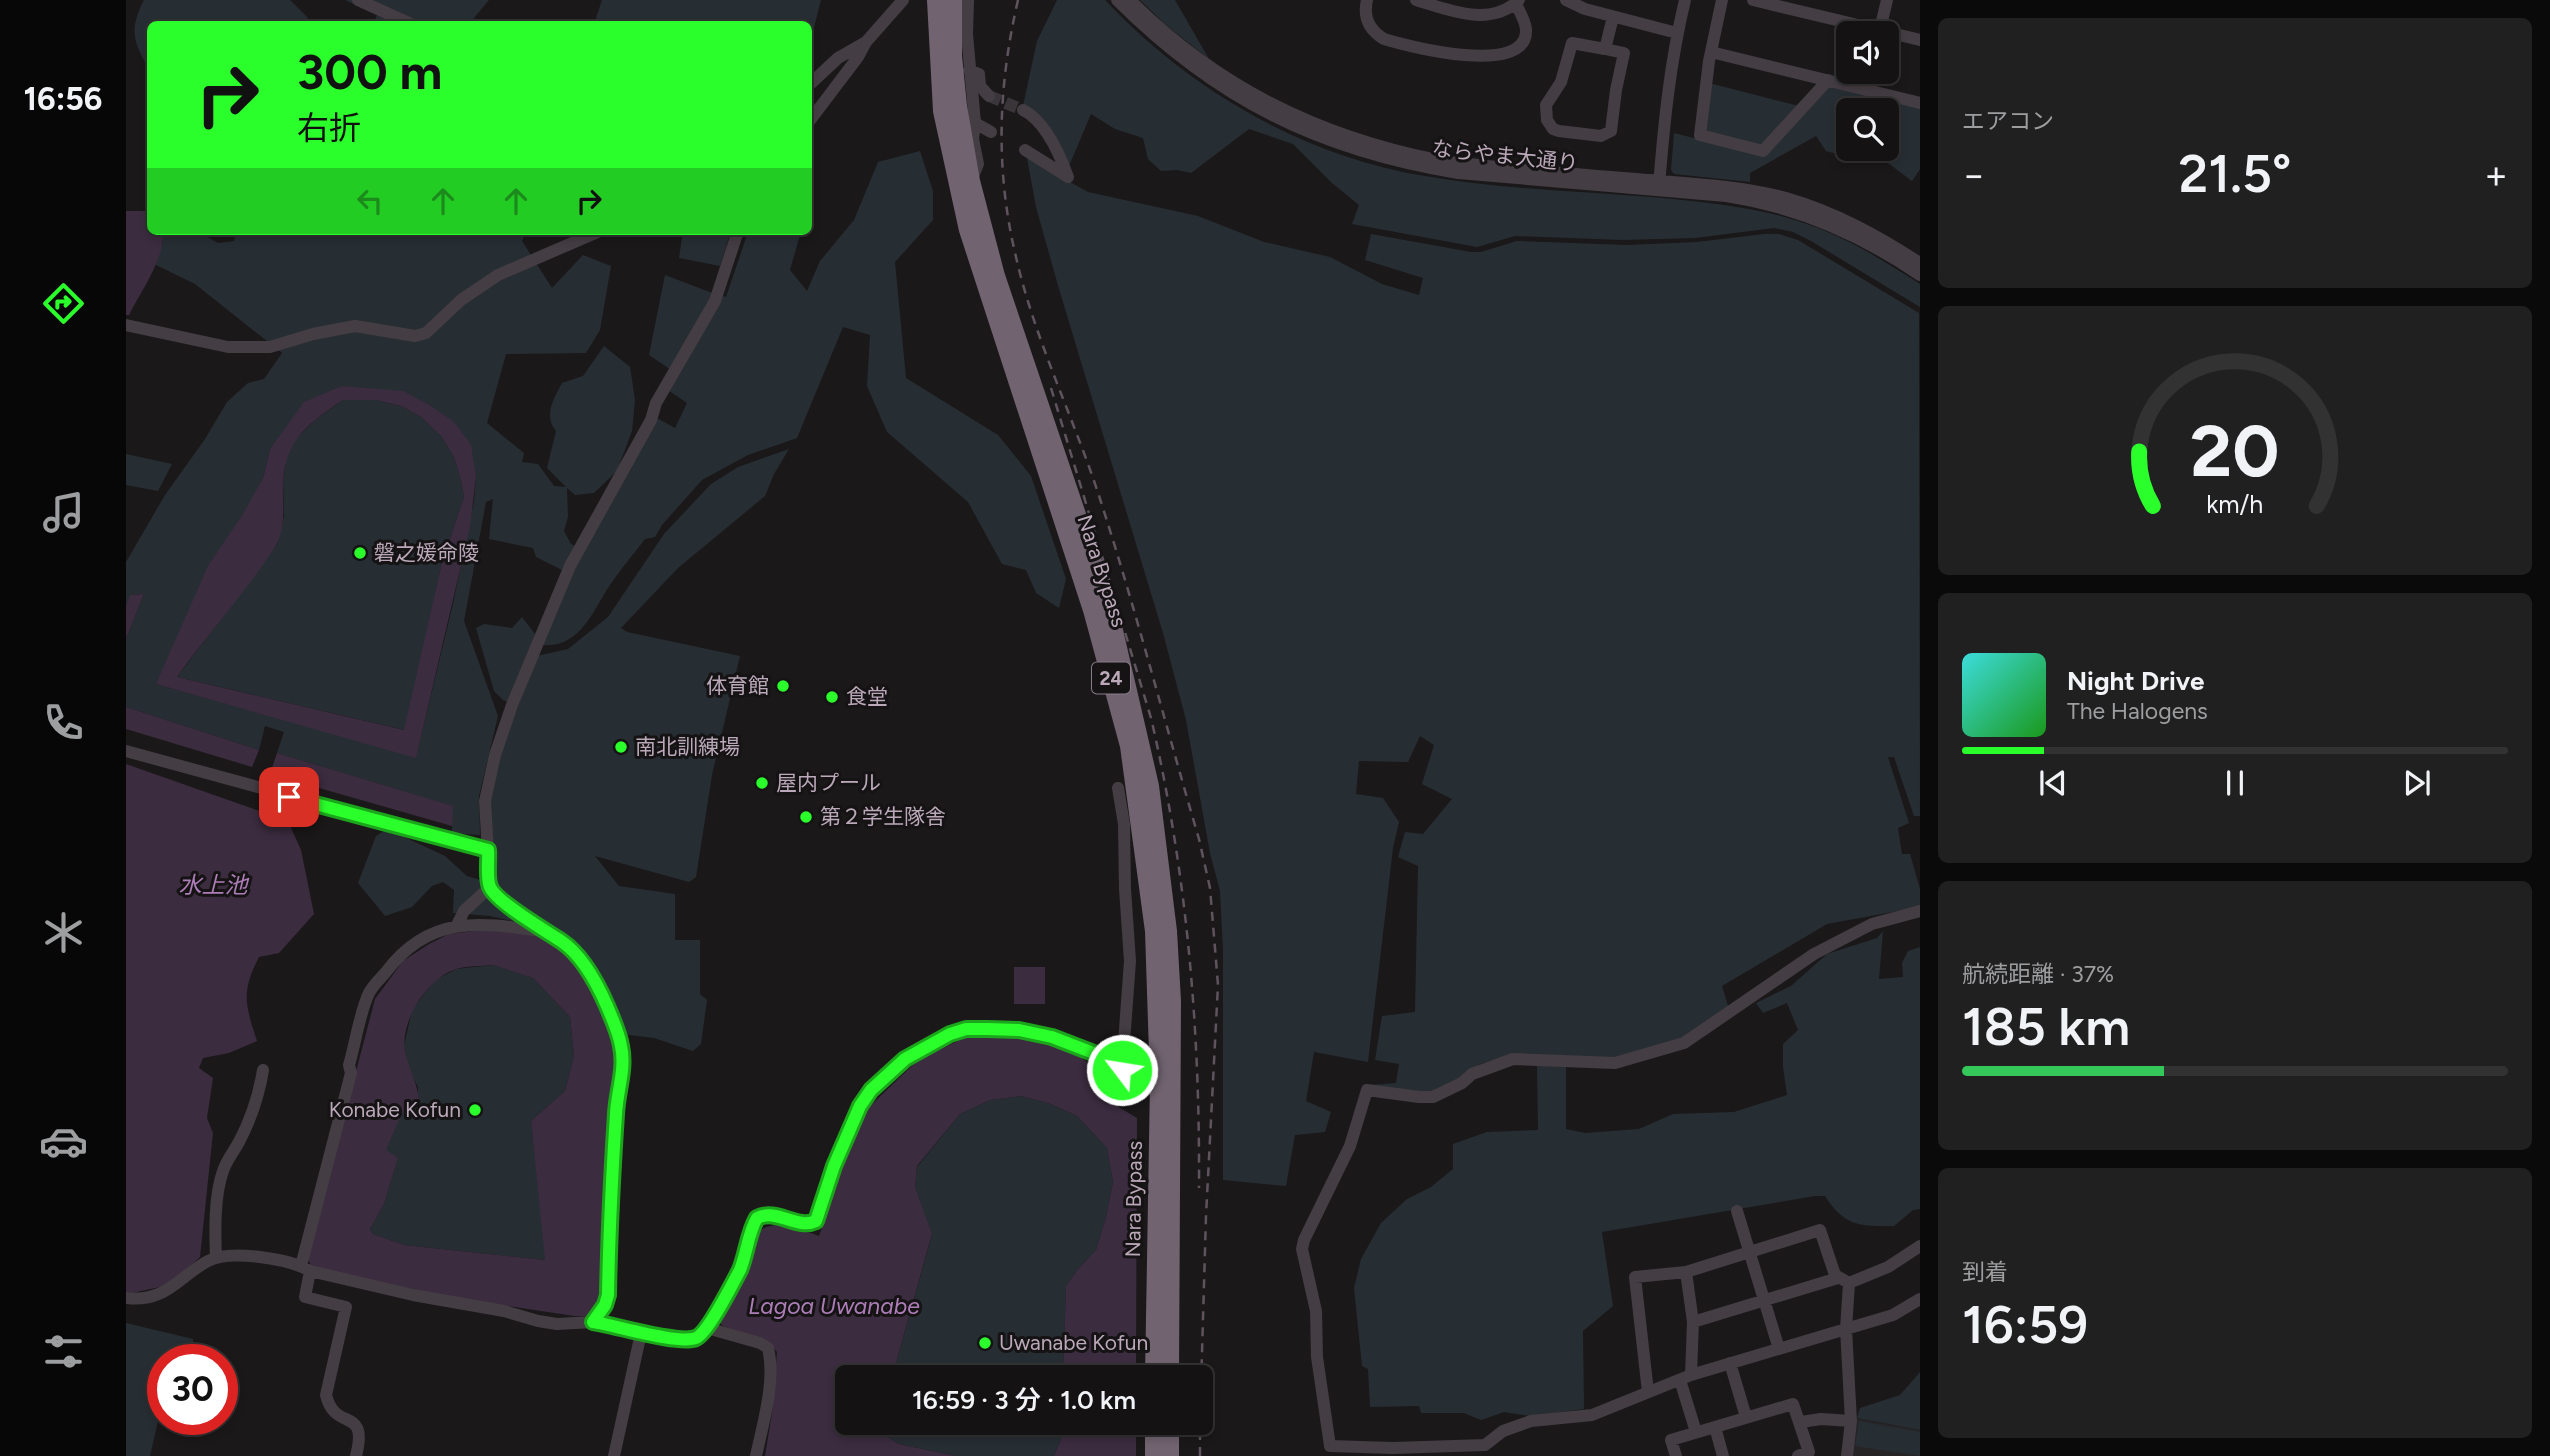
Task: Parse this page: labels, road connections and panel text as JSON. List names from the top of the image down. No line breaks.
{"streets":{"highway":["Nara Bypass","24"],"street":["ならやま大通り"]},"water":["水上池","Lagoa Uwanabe"],"places":["磐之媛命陵","体育館","食堂","南北訓練場","屋内プール","第２学生隊舎","Konabe Kofun","Uwanabe Kofun"],"page":{"tabs":"16:56","tile":["エアコン",["航続距離 · 37%","185 km"],["到着","16:59"]],"turn":["300 m","右折"],"heat":["−","21.5°","+"],"song":["Night Drive","The Halogens"],"limit":"30","trip":"16:59 · 3 分 · 1.0 km","gauge":["20","km/h"]}}
